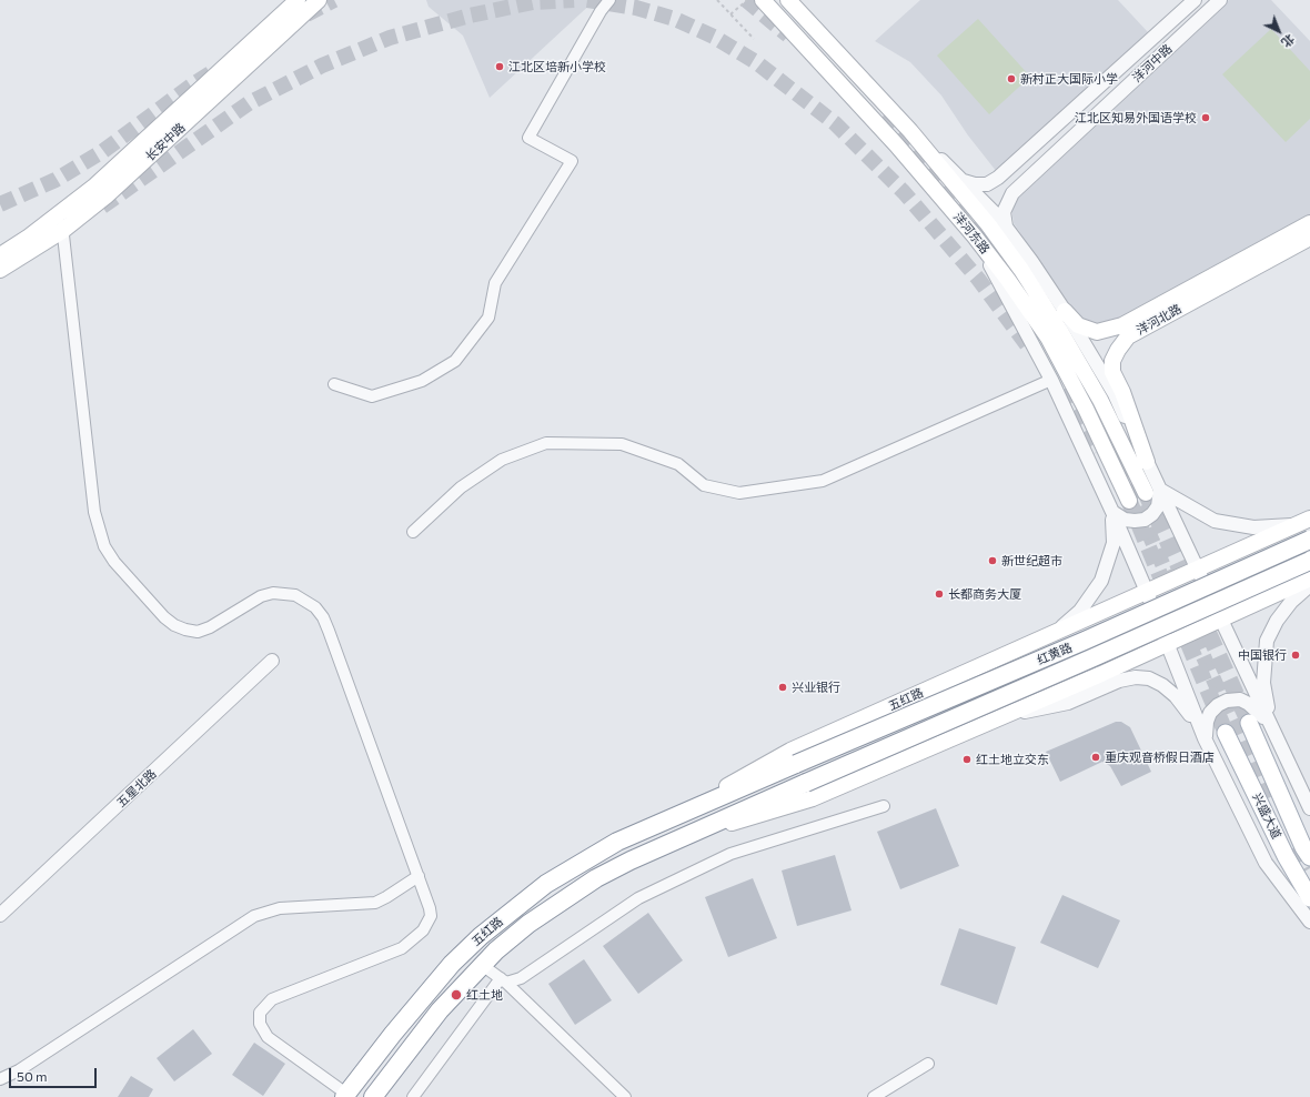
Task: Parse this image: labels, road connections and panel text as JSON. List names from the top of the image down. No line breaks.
{"streets":{"highway":["红黄路","五红路"],"main road":["长安中路","洋河东路","洋河北路","兴盛大道"],"street":["洋河中路","五星北路"]},"crossings":[["红黄路","五红路"]],"places":["江北区培新小学校","新村正大国际小学","江北区知易外国语学校","新世纪超市","长都商务大厦","中国银行","兴业银行","重庆观音桥假日酒店","红土地立交东","红土地"],"scale_bar":"50 m","north":"bottom right"}
